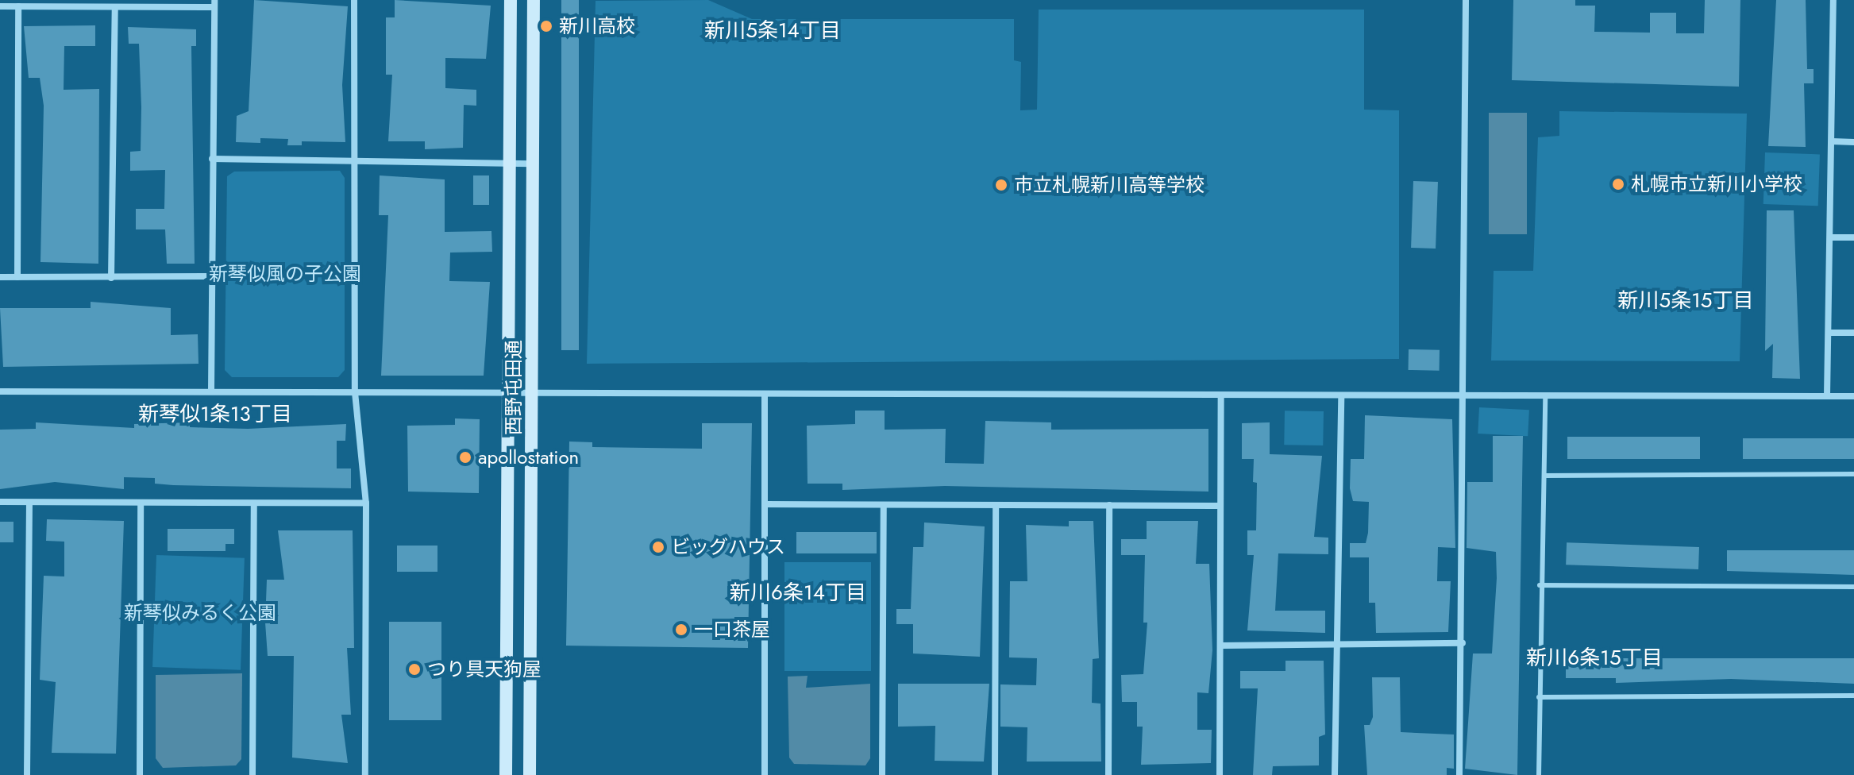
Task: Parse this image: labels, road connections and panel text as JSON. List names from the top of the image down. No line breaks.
{"streets":{"street":["西野屯田通"]},"districts":["新川5条14丁目","新川5条15丁目","新琴似1条13丁目","新川6条14丁目","新川6条15丁目"],"parks":["新琴似風の子公園","新琴似みるく公園"],"places":["新川高校","札幌市立新川小学校","市立札幌新川高等学校","apollostation","ビッグハウス","一口茶屋","つり具天狗屋"]}
